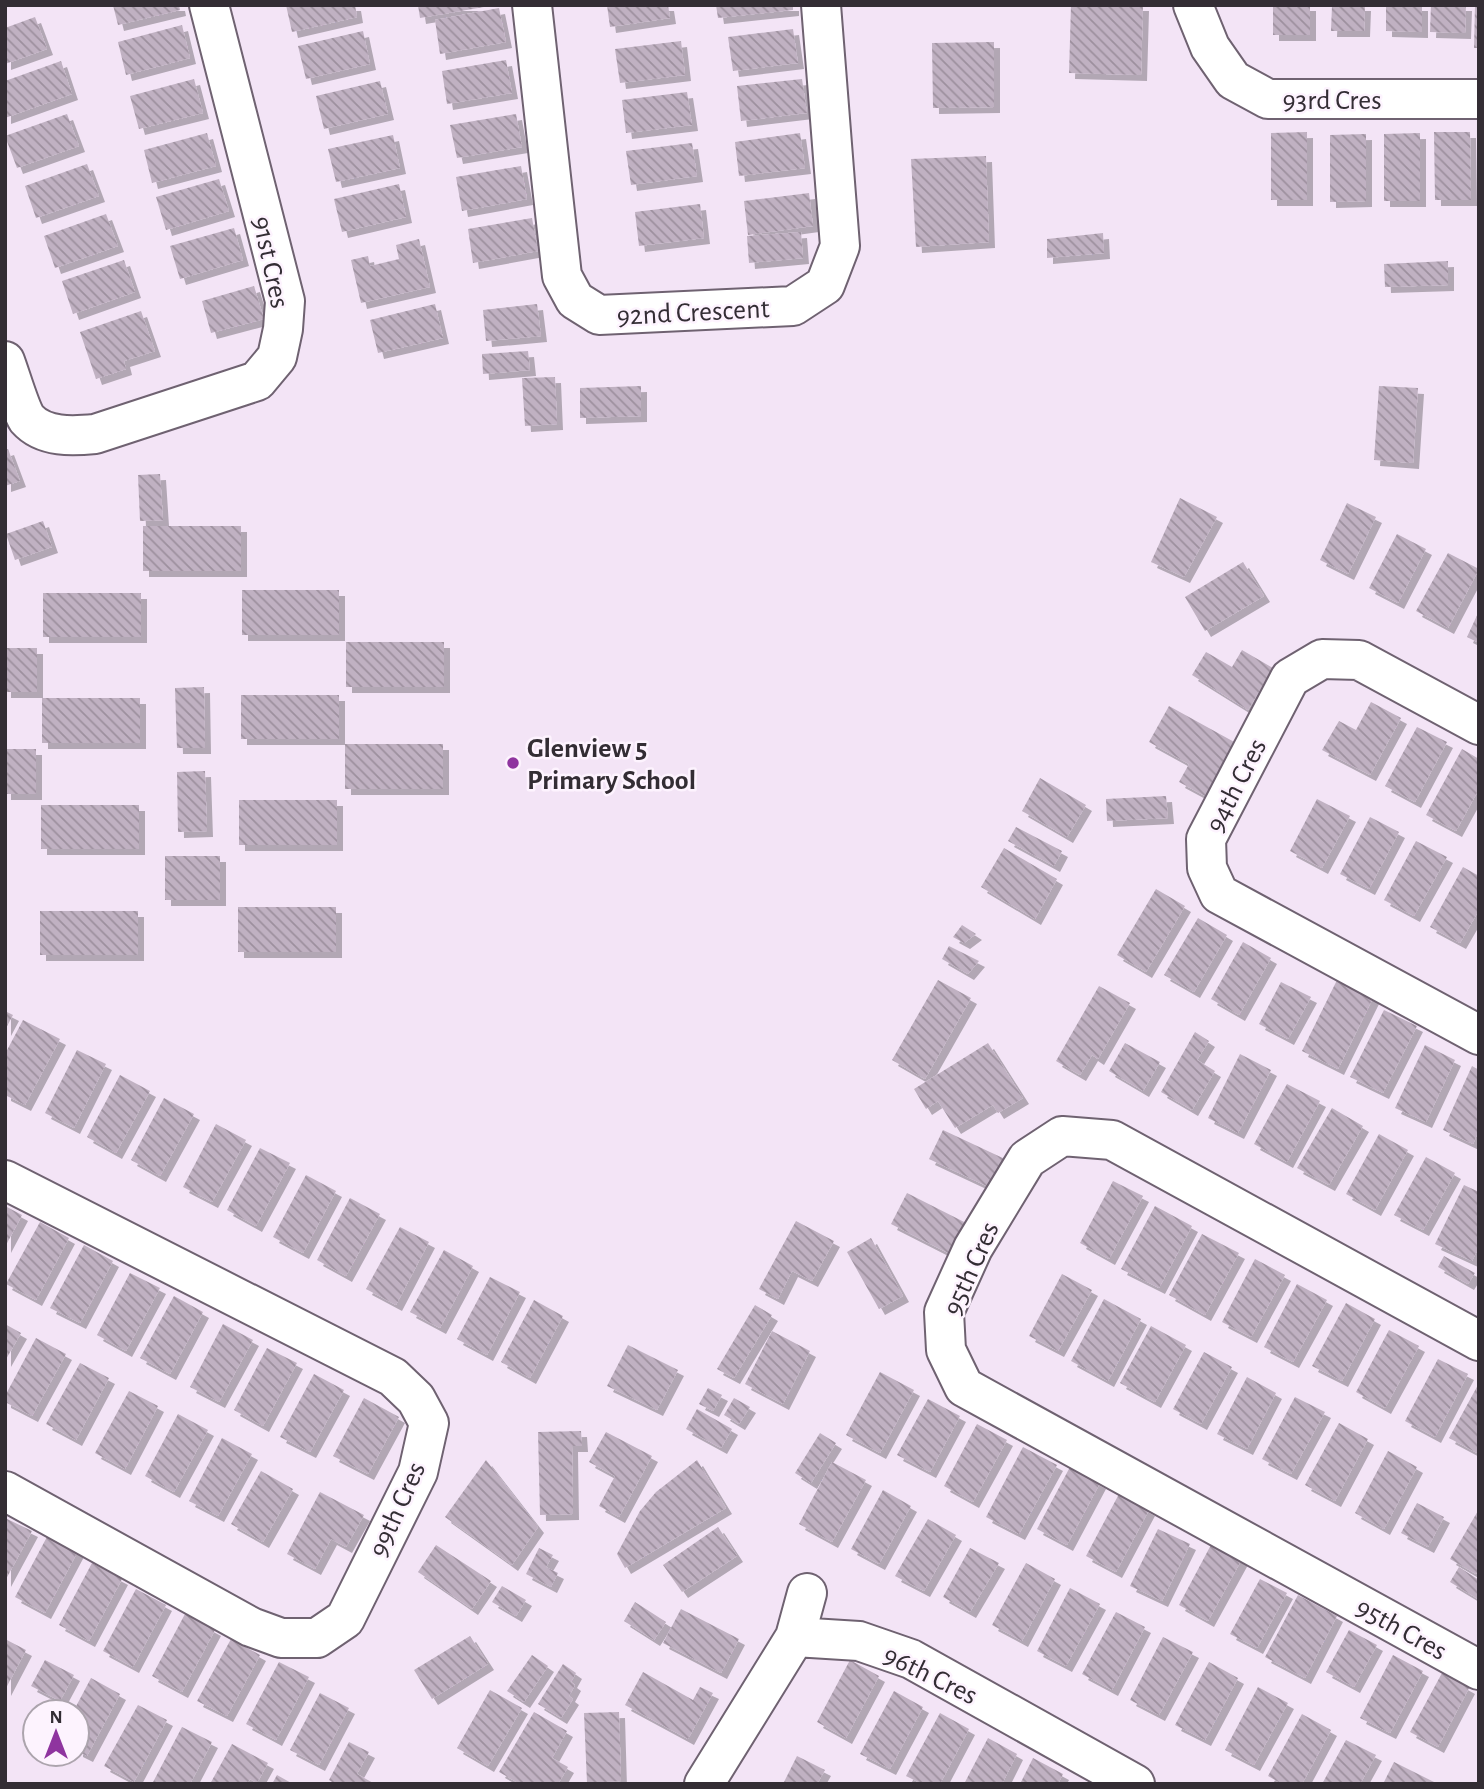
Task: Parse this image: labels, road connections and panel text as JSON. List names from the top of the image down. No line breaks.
{"streets":{"street":["93rd Cres","91st Cres","92nd Crescent","94th Cres","95th Cres","99th Cres","96th Cres"]},"places":["Glenview 5 Primary School"],"north":"top"}
